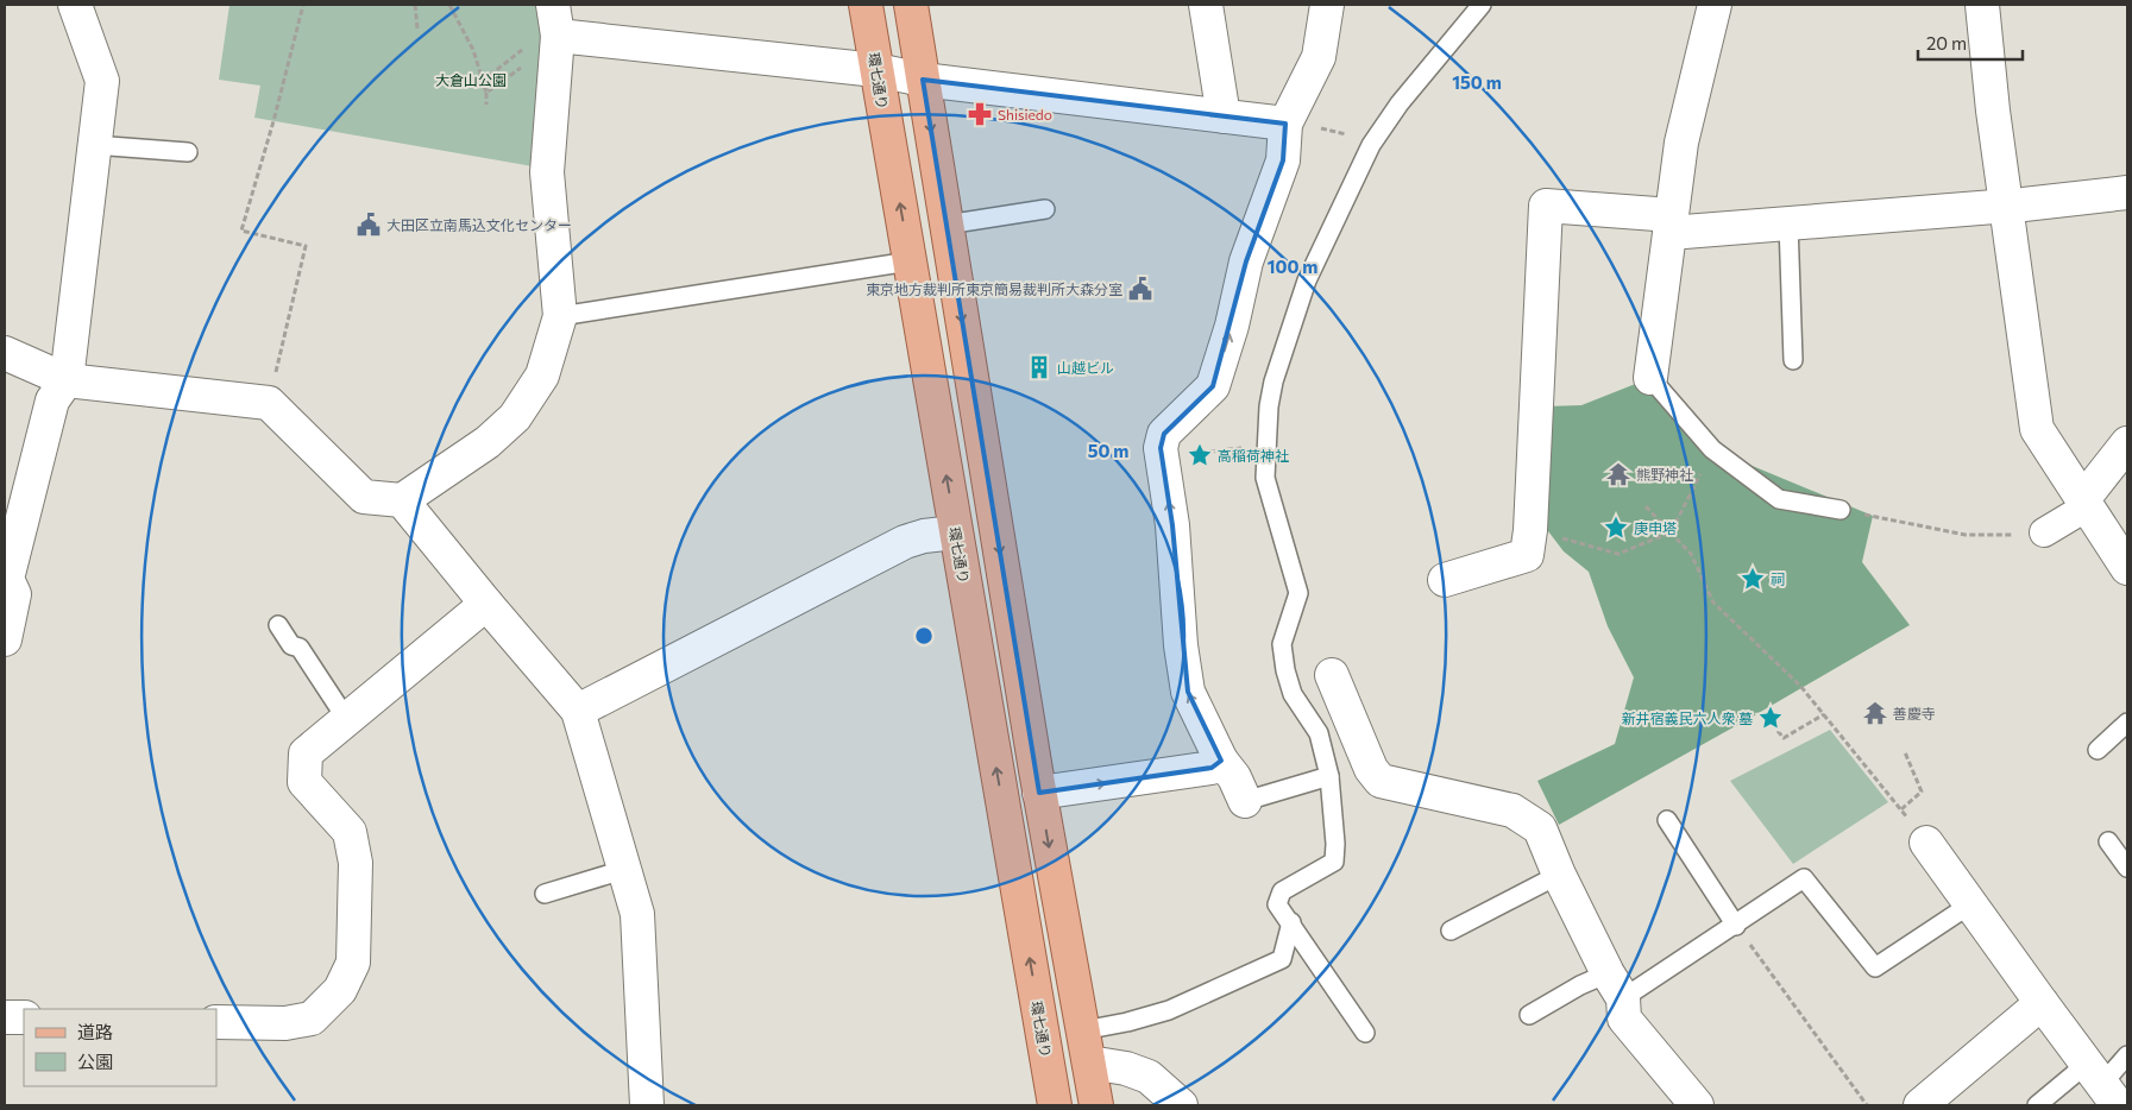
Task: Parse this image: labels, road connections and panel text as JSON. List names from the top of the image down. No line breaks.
{"streets":{"main road":["環七通り"]},"parks":["大倉山公園"],"places":{"pharmacy":["Shisiedo"],"public building":["大田区立南馬込文化センター","東京地方裁判所東京簡易裁判所大森分室"],"building":["山越ビル"],"place":["高稲荷神社","庚申塔","祠","新井宿義民六人衆 墓"],"temple":["熊野神社","善慶寺"]},"legend":["道路","公園"],"scale_bar":"20 m","rings":["150 m","100 m","50 m"]}
